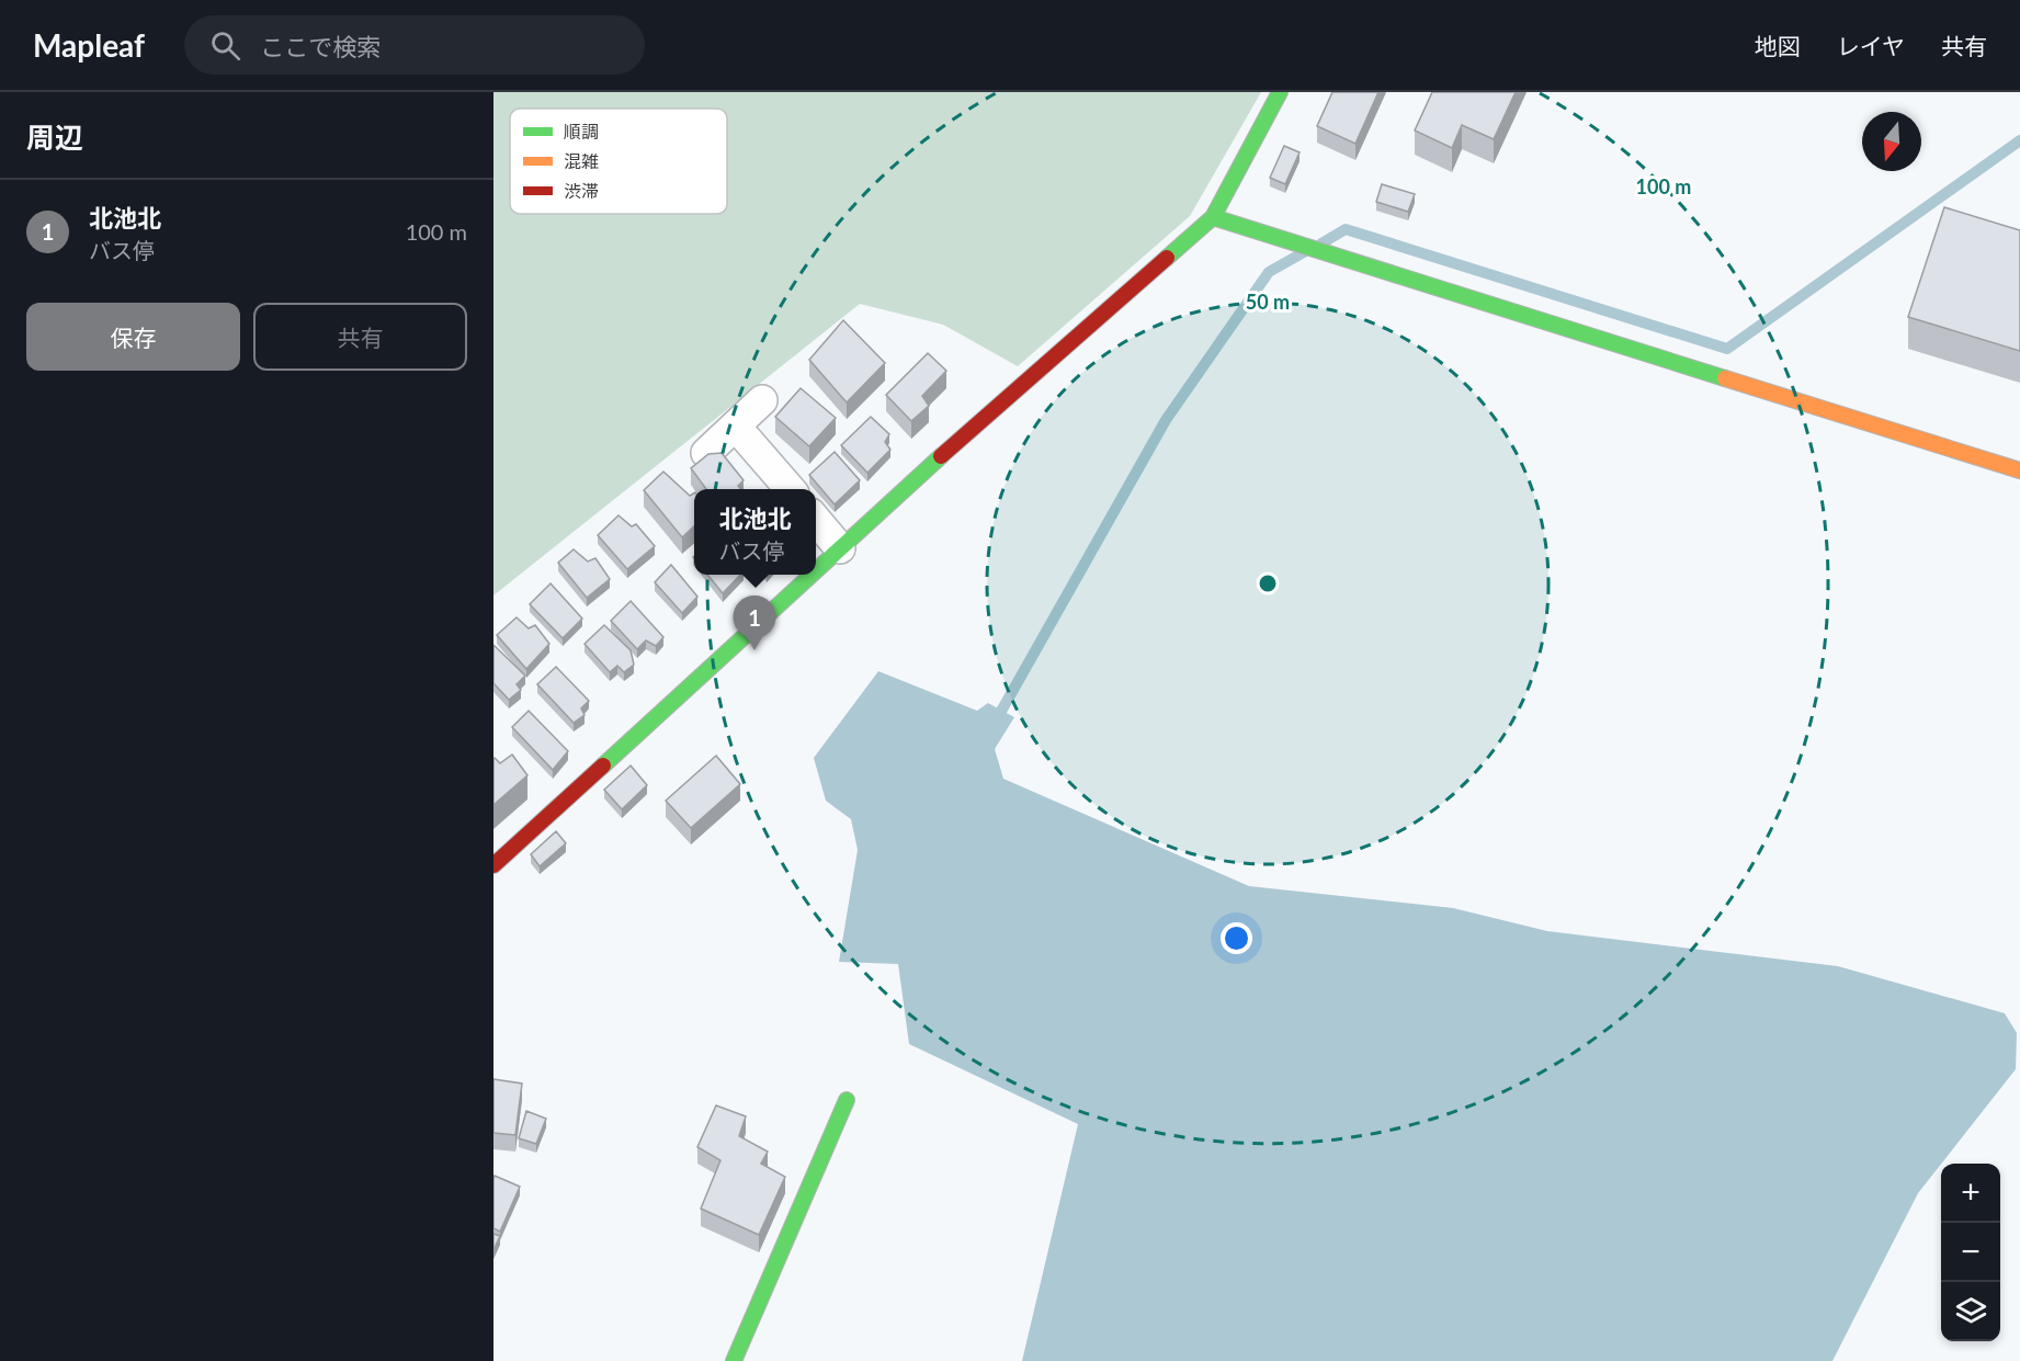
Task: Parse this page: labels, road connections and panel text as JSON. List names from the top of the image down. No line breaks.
{"legend":["順調","混雑","渋滞"],"north":"bottom","page":{"header":"Mapleaf","search":"ここで検索","nav":["地図","レイヤ","共有"],"heading":"周辺","list":[{"mark":"1","name":"北池北","note":"バス停","value":"100 m"}],"buttons":["保存","共有"],"popup":["北池北","バス停"],"pins":"1","map_buttons":["+","−"]},"rings":["100 m","50 m"]}
